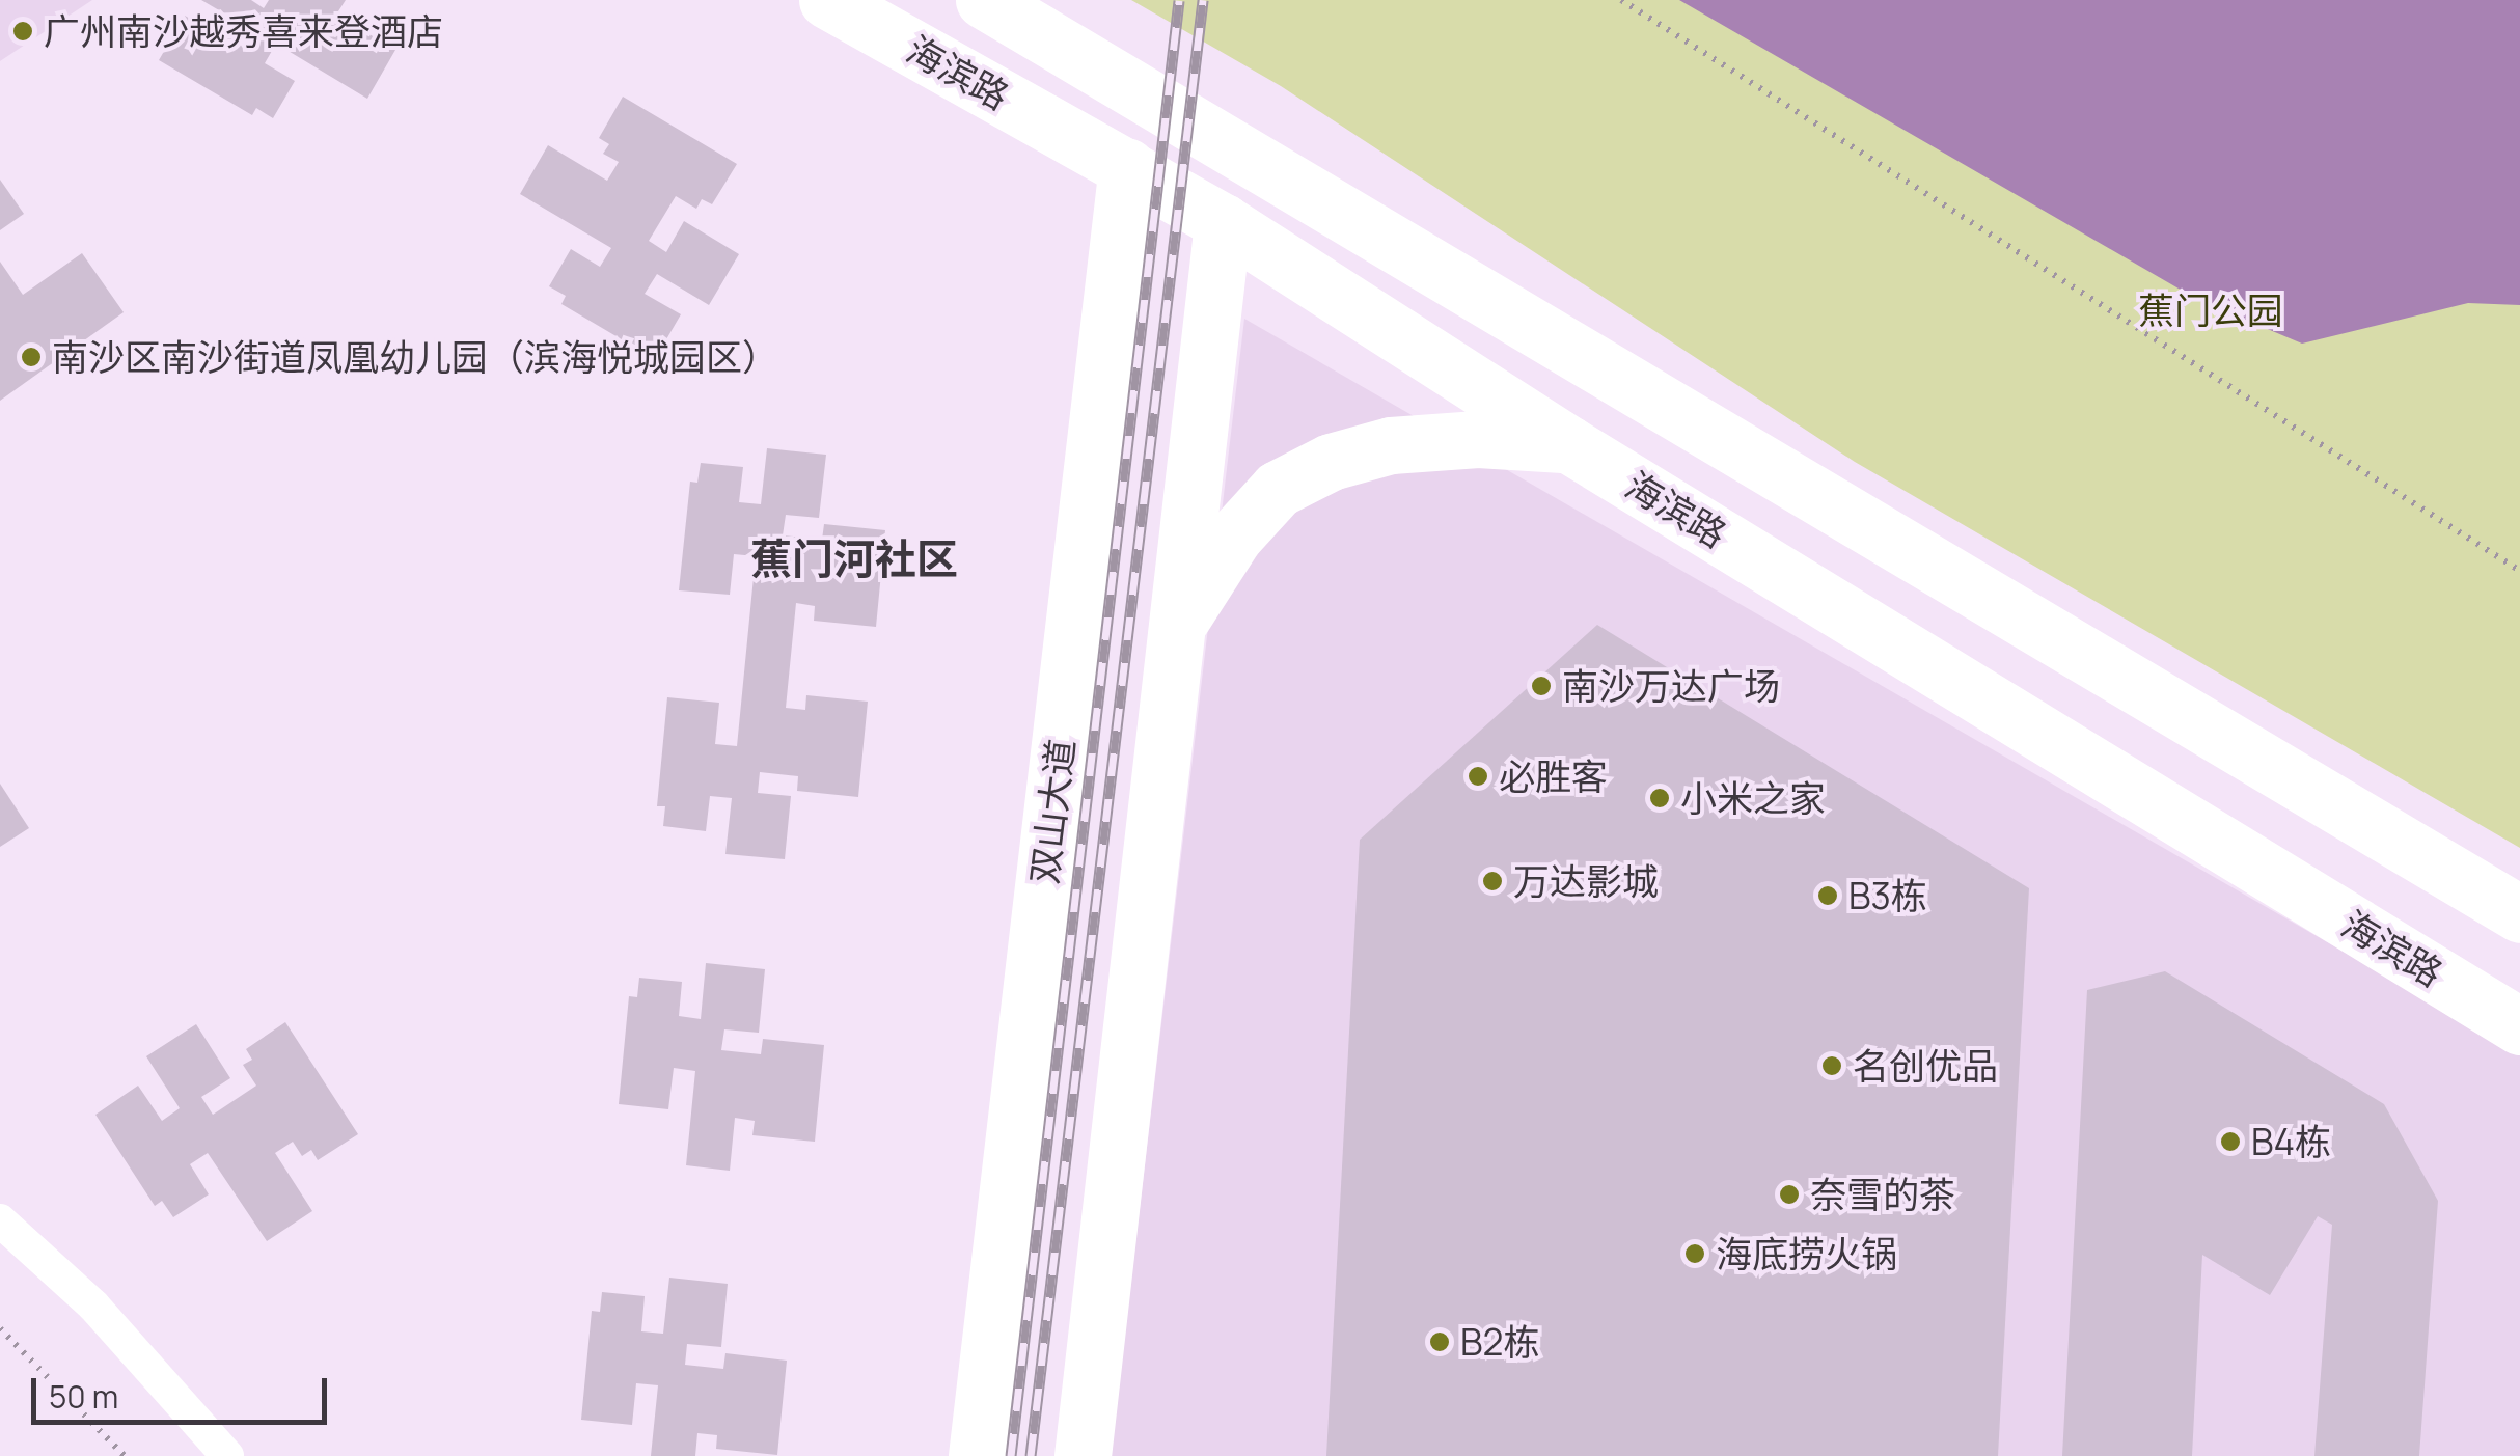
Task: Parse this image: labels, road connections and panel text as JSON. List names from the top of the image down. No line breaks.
{"streets":{"street":["海滨路","双山大道"]},"crossings":[["海滨路","双山大道"]],"districts":["蕉门河社区"],"parks":["蕉门公园"],"places":["广州南沙越秀喜来登酒店","南沙区南沙街道凤凰幼儿园（滨海悦城园区）","南沙万达广场","必胜客","小米之家","万达影城","B3栋","名创优品","B4栋","奈雪的茶","海底捞火锅","B2栋"],"scale_bar":"50 m"}
